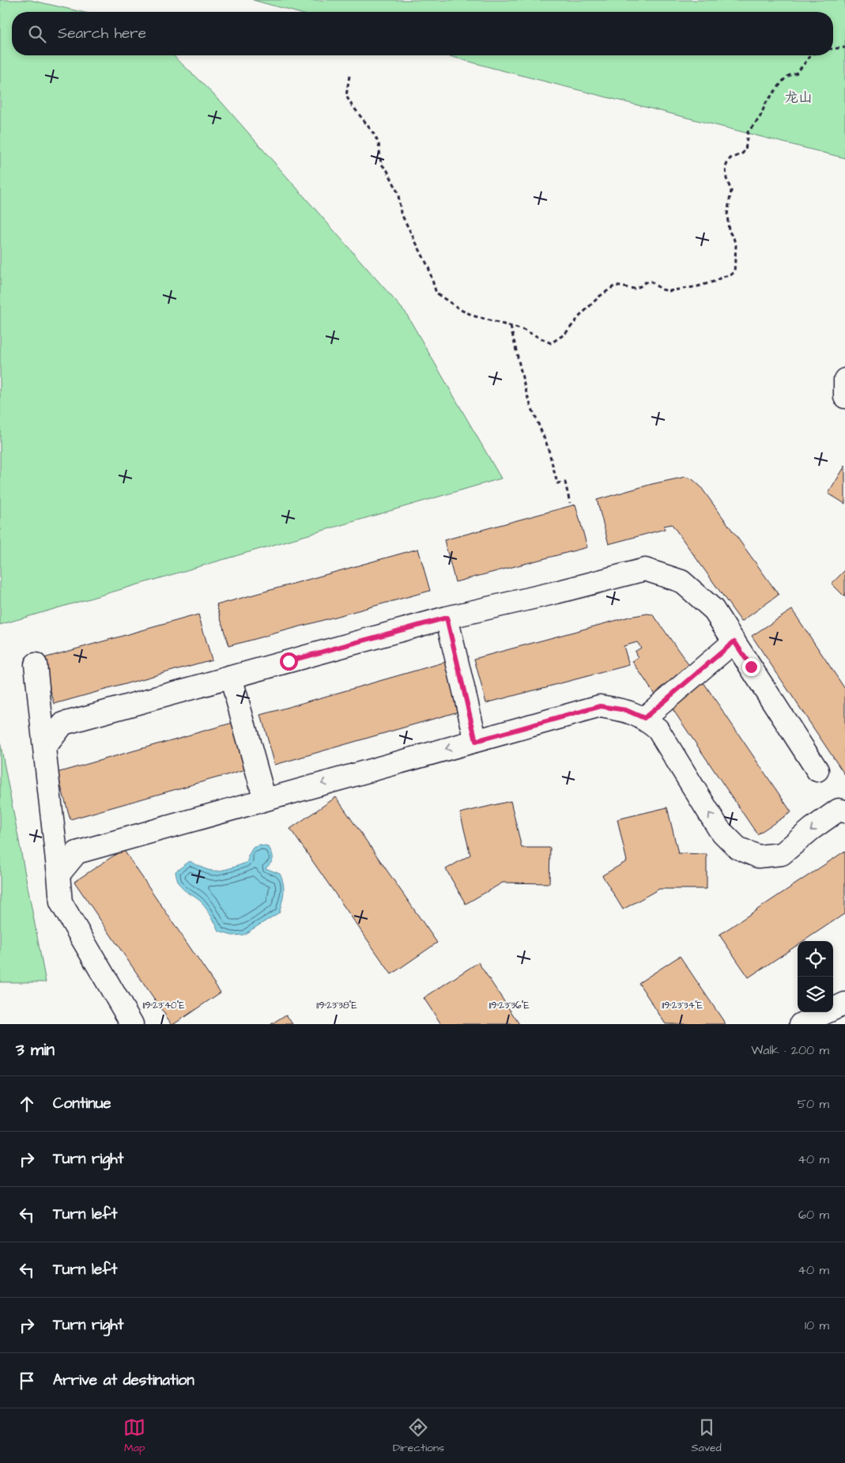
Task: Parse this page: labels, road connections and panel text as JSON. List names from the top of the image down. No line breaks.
{"parks":["龙山"],"page":{"search":"Search here","heading":["3 min","Walk · 200 m"],"list":[["Continue","50 m"],["Turn right","40 m"],["Turn left","60 m"],["Turn left","40 m"],["Turn right","10 m"],"Arrive at destination"],"nav":["Map","Directions","Saved"]},"coordinates":["119°23'40\"E","119°23'38\"E","119°23'36\"E","119°23'34\"E"]}
